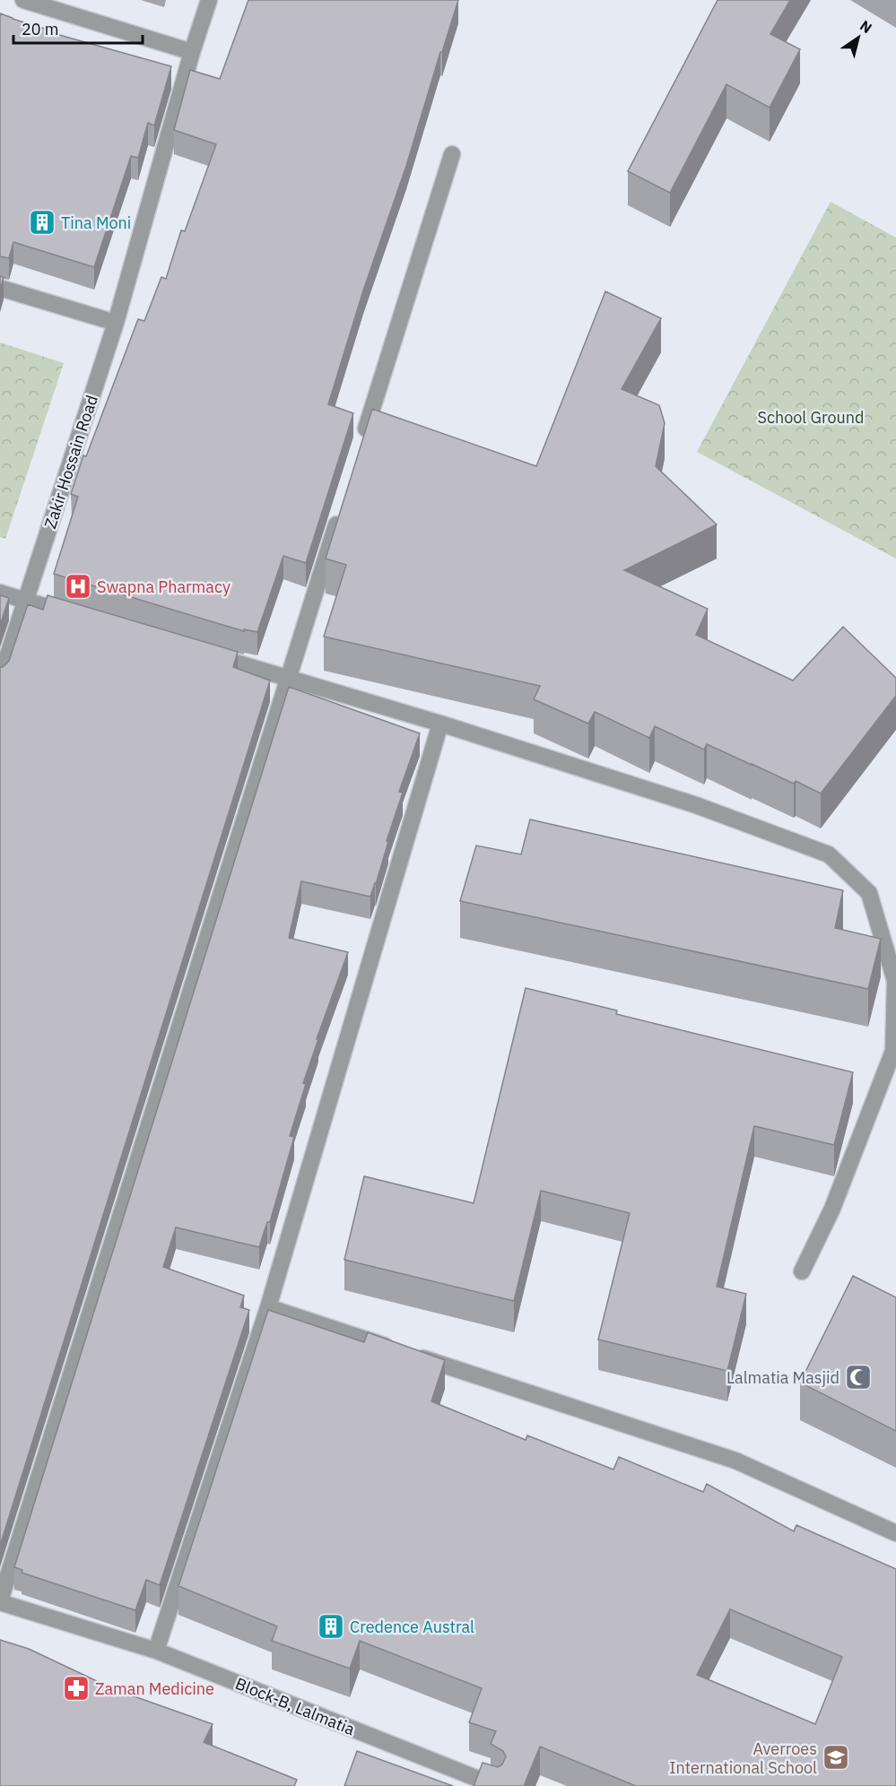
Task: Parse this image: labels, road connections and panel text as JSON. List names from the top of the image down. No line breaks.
{"streets":{"street":["Zakir Hossain Road","Block-B, Lalmatia"]},"parks":["School Ground"],"places":{"building":["Tina Moni","Credence Austral"],"hospital":["Swapna Pharmacy"],"mosque":["Lalmatia Masjid"],"pharmacy":["Zaman Medicine"],"school or university":["Averroes International School"]},"scale_bar":"20 m","north":"top right"}
